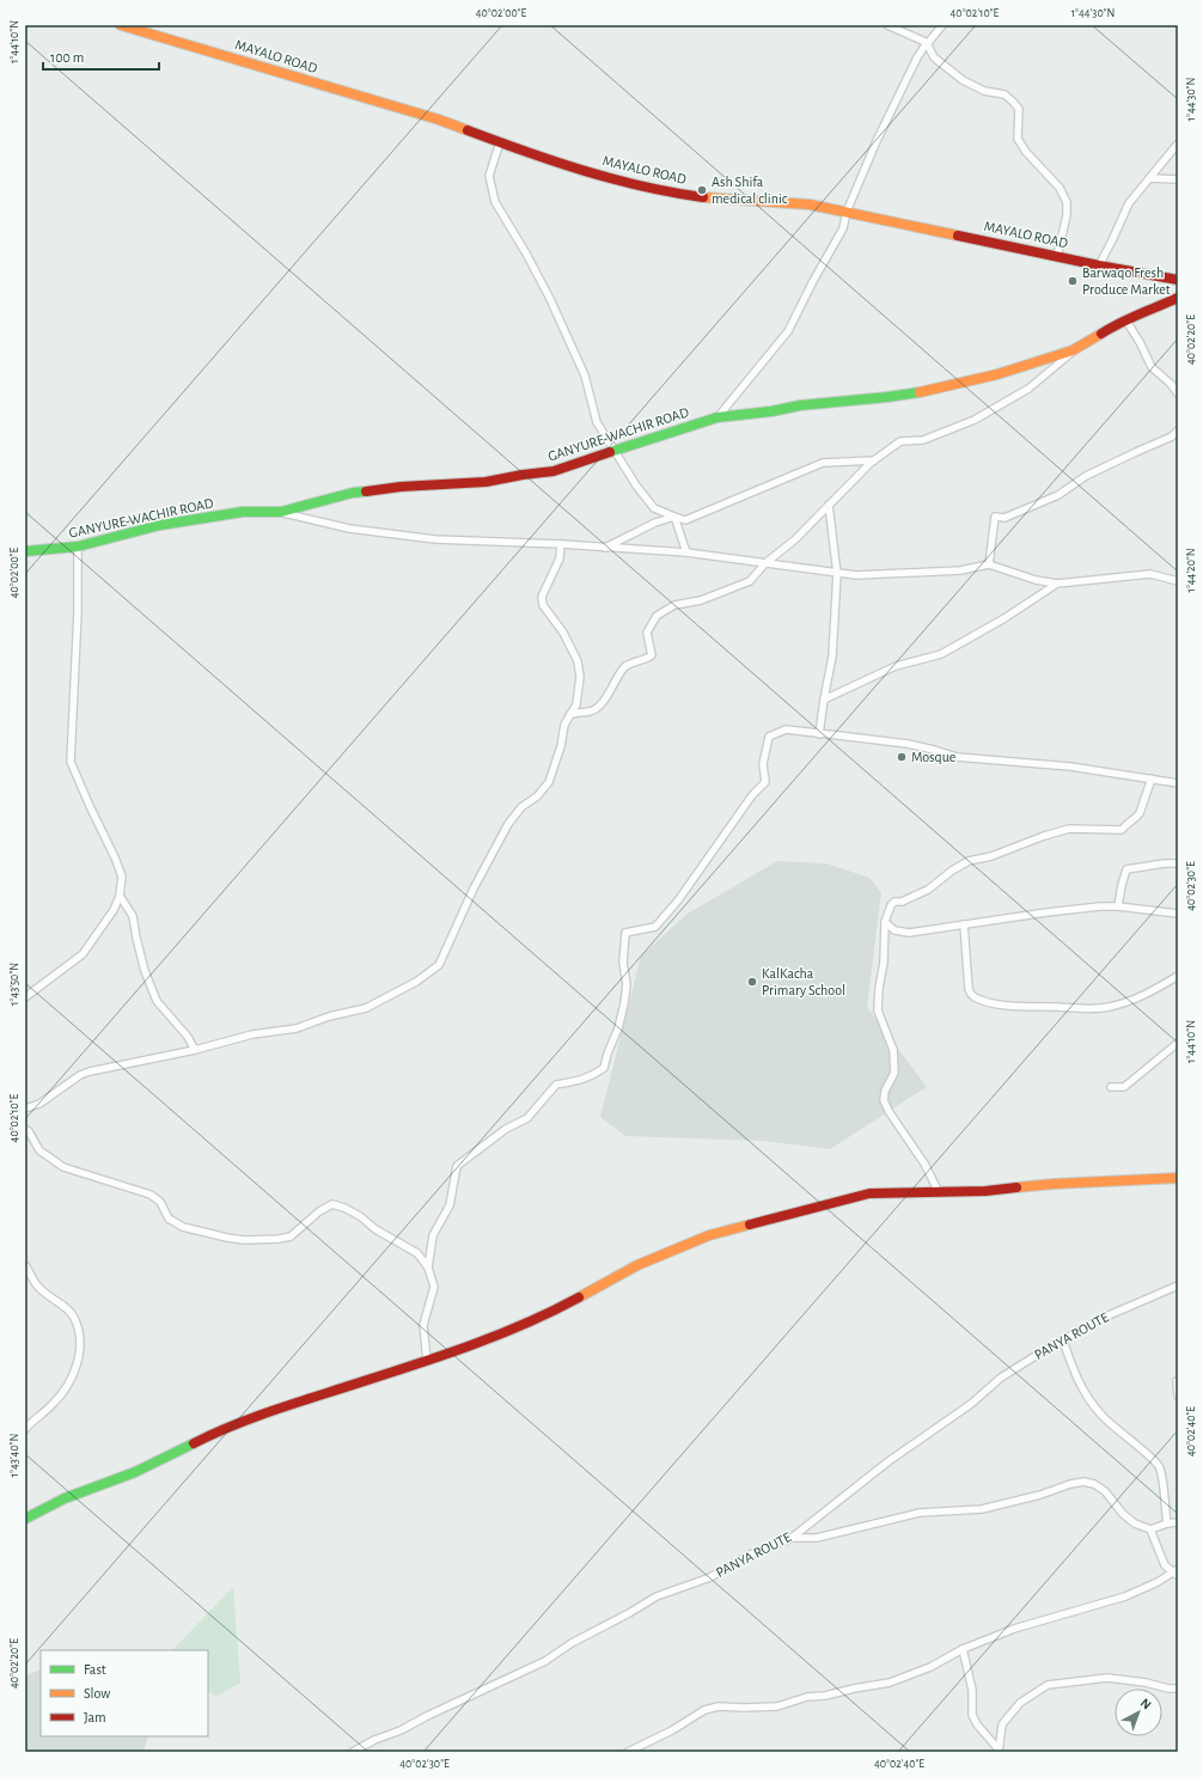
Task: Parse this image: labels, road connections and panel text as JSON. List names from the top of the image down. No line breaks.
{"streets":{"street":["MAYALO ROAD","GANYURE-WACHIR ROAD","PANYA ROUTE"]},"places":["Ash Shifa medical clinic","Barwaqo Fresh Produce Market","Mosque","KalKacha Primary School"],"legend":["Fast","Slow","Jam"],"scale_bar":"100 m","north":"top right","coordinates":["40°02'00\"E","40°02'10\"E","1°44'30\"N","1°44'10\"N","40°02'20\"E","1°44'20\"N","40°02'30\"E","1°43'50\"N","40°02'40\"E","1°43'40\"N"]}
